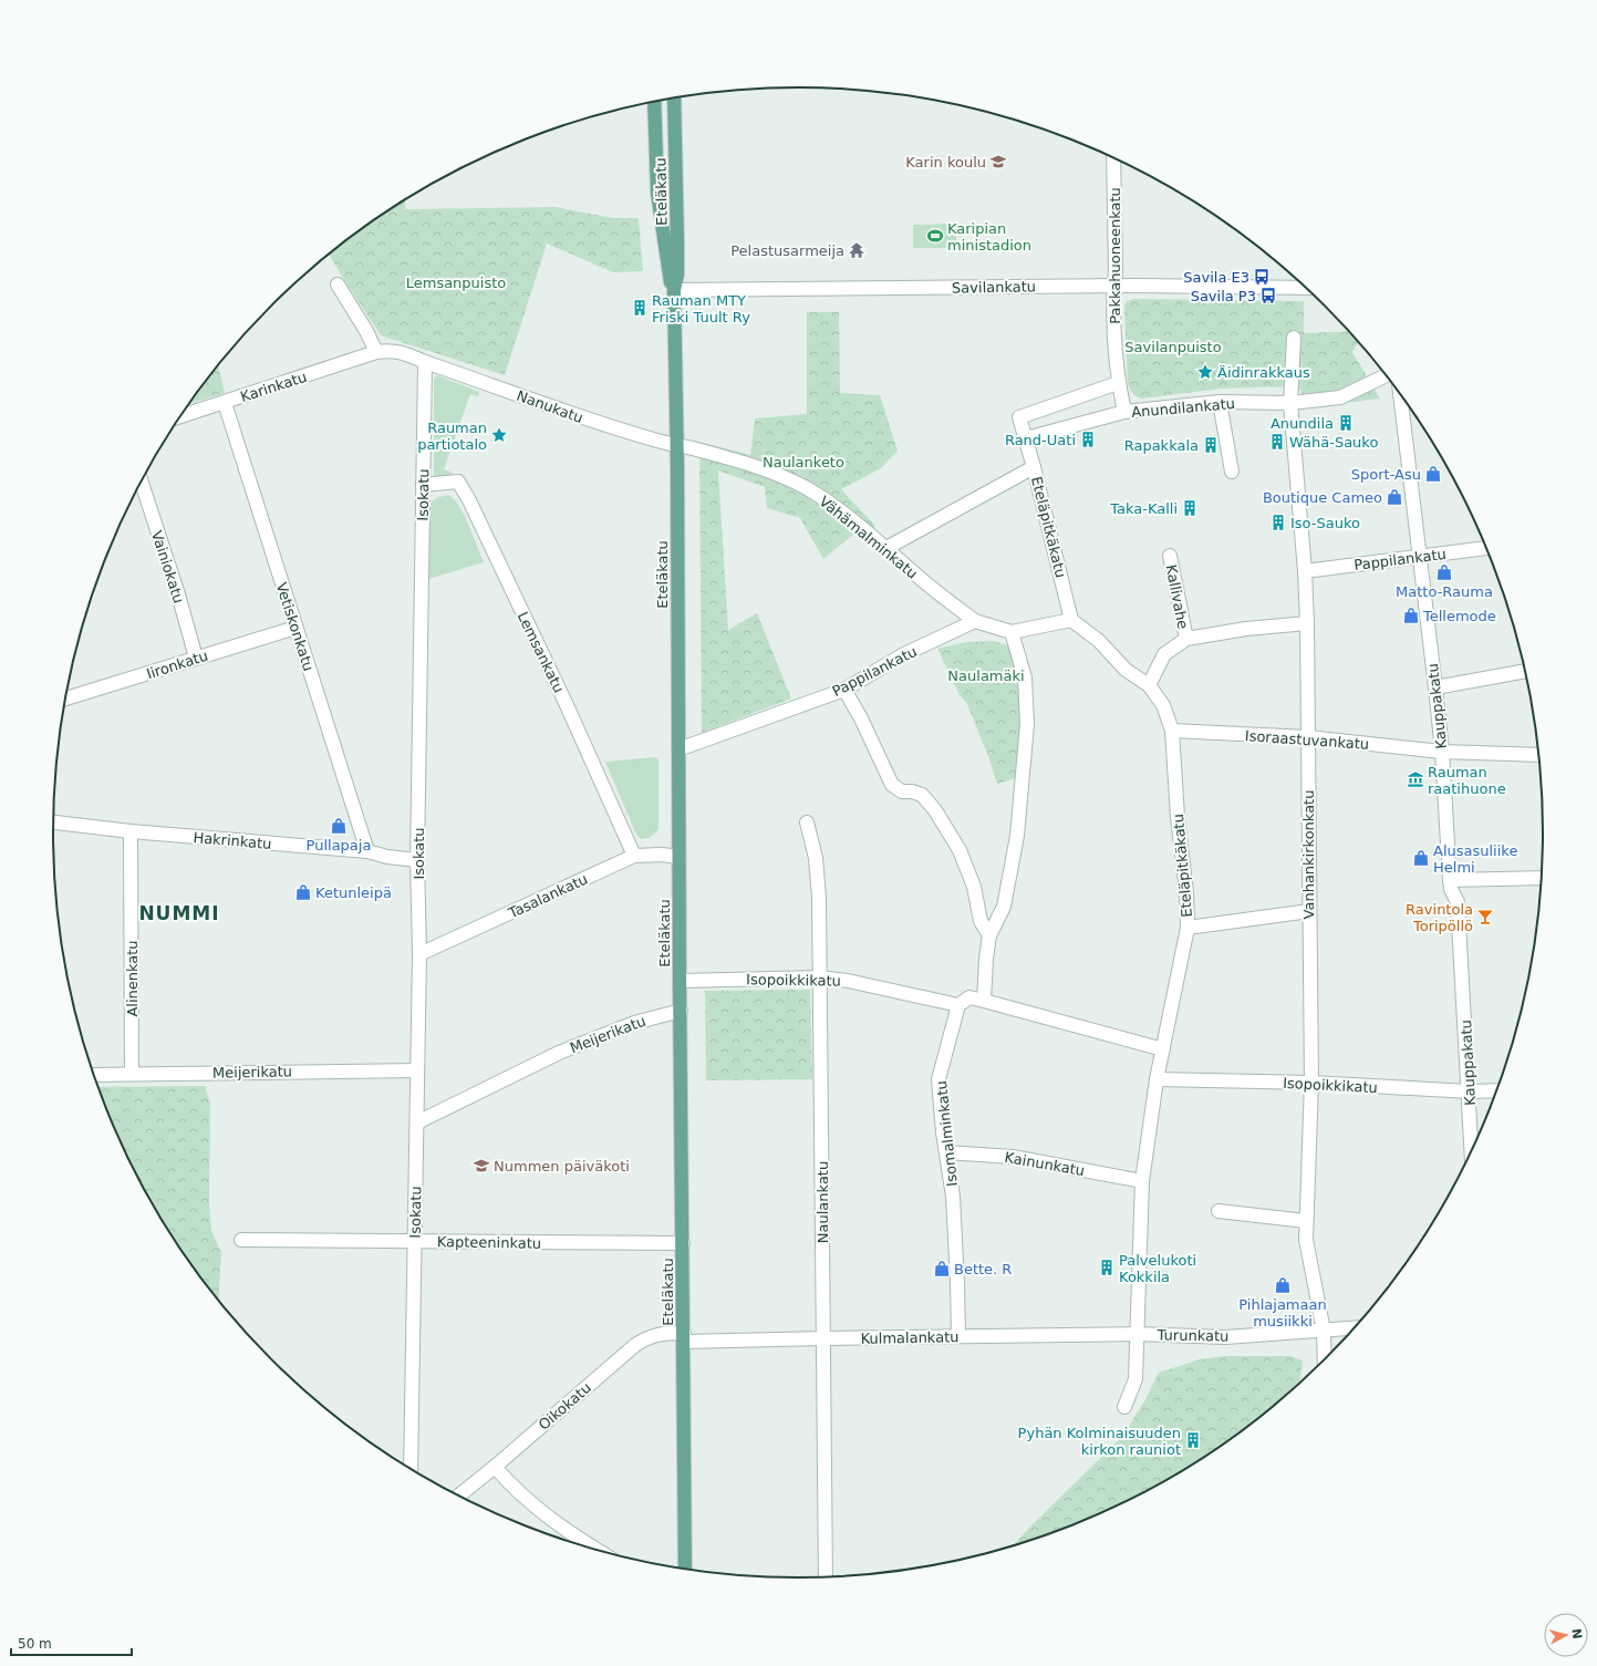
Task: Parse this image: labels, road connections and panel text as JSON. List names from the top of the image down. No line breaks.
{"streets":{"main road":["Eteläkatu"],"street":["Pakkahuoneenkatu","Savilankatu","Karinkatu","Nanukatu","Anundilankatu","Isokatu","Eteläpitkäkatu","Vähämalminkatu","Pappilankatu","Vainiokatu","Kallivahe","Vetiskonkatu","Lemsankatu","Iironkatu","Kauppakatu","Isoraastuvankatu","Hakrinkatu","Vanhankirkonkatu","Tasalankatu","Alinenkatu","Isopoikkikatu","Meijerikatu","Isomalminkatu","Kainunkatu","Naulankatu","Kapteeninkatu","Turunkatu","Kulmalankatu","Oikokatu"]},"crossings":[["Eteläkatu","Savilankatu"],["Eteläkatu","Nanukatu"],["Eteläkatu","Vähämalminkatu"],["Eteläkatu","Pappilankatu"],["Eteläkatu","Tasalankatu"],["Eteläkatu","Isopoikkikatu"],["Eteläkatu","Meijerikatu"],["Eteläkatu","Kapteeninkatu"],["Eteläkatu","Kulmalankatu"],["Eteläkatu","Oikokatu"],["Pakkahuoneenkatu","Savilankatu"],["Pakkahuoneenkatu","Anundilankatu"],["Karinkatu","Vetiskonkatu"],["Nanukatu","Isokatu"],["Nanukatu","Vähämalminkatu"],["Anundilankatu","Vanhankirkonkatu"],["Isokatu","Lemsankatu"],["Isokatu","Hakrinkatu"],["Isokatu","Tasalankatu"],["Isokatu","Meijerikatu"],["Isokatu","Kapteeninkatu"],["Eteläpitkäkatu","Isoraastuvankatu"],["Eteläpitkäkatu","Isopoikkikatu"],["Eteläpitkäkatu","Kainunkatu"],["Eteläpitkäkatu","Turunkatu"],["Eteläpitkäkatu","Kulmalankatu"],["Vähämalminkatu","Pappilankatu"],["Pappilankatu","Kauppakatu"],["Pappilankatu","Vanhankirkonkatu"],["Vainiokatu","Iironkatu"],["Vetiskonkatu","Iironkatu"],["Vetiskonkatu","Hakrinkatu"],["Lemsankatu","Tasalankatu"],["Kauppakatu","Isoraastuvankatu"],["Kauppakatu","Isopoikkikatu"],["Isoraastuvankatu","Vanhankirkonkatu"],["Hakrinkatu","Alinenkatu"],["Vanhankirkonkatu","Isopoikkikatu"],["Vanhankirkonkatu","Turunkatu"],["Alinenkatu","Meijerikatu"],["Isopoikkikatu","Isomalminkatu"],["Isopoikkikatu","Naulankatu"],["Isomalminkatu","Kainunkatu"],["Isomalminkatu","Kulmalankatu"],["Naulankatu","Kulmalankatu"],["Turunkatu","Kulmalankatu"],["Kulmalankatu","Oikokatu"]],"districts":["NUMMI"],"parks":["Lemsanpuisto","Savilanpuisto","Naulanketo","Naulamäki"],"places":{"school or university":["Karin koulu","Nummen päiväkoti"],"sports":["Karipian ministadion"],"temple":["Pelastusarmeija"],"bus stop":["Savila E3","Savila P3"],"building":["Rauman MTY Friski Tuult Ry","Anundila","Rand-Uati","Wähä-Sauko","Rapakkala","Taka-Kalli","Iso-Sauko","Palvelukoti Kokkila","Pyhän Kolminaisuuden kirkon rauniot"],"place":["Äidinrakkaus","Rauman partiotalo"],"shop":["Sport-Asu","Boutique Cameo","Matto-Rauma","Tellemode","Pullapaja","Alusasuliike Helmi","Ketunleipä","Bette. R","Pihlajamaan musiikki"],"museum":["Rauman raatihuone"],"bar":["Ravintola Toripöllö"]},"scale_bar":"50 m","north":"right"}
